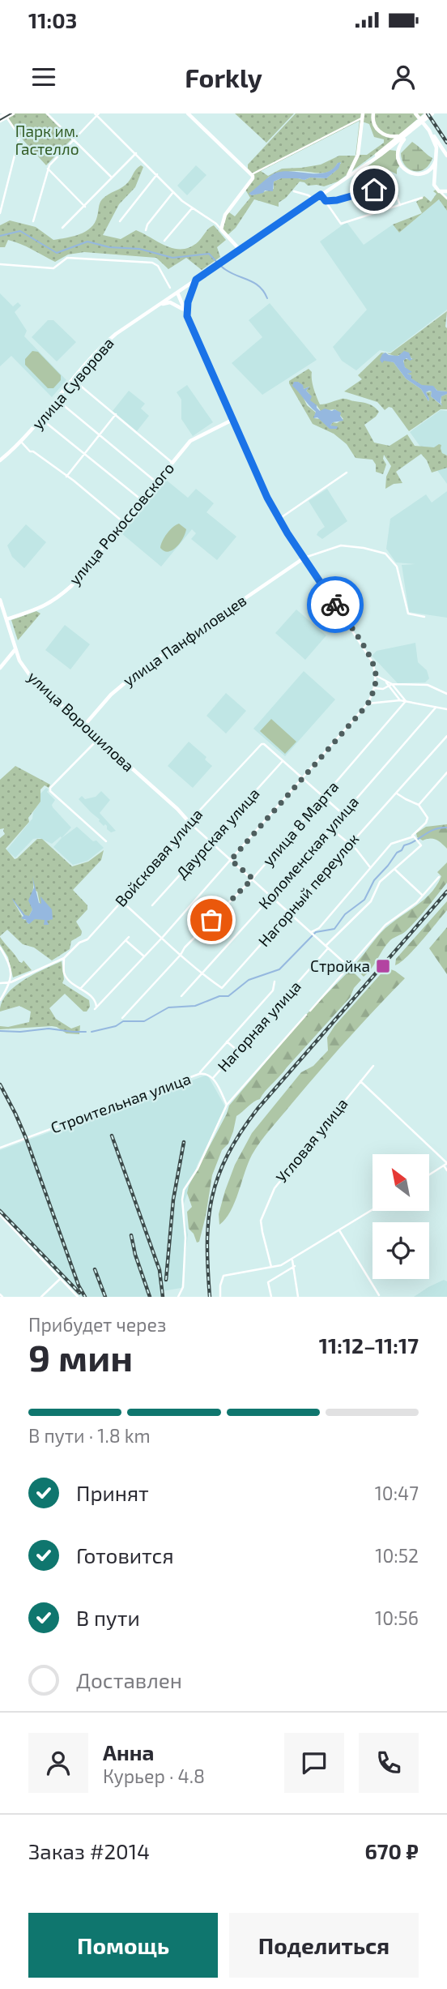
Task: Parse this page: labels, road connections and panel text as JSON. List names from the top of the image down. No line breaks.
{"streets":{"street":["улица Суворова","улица Рокоссовского","улица Панфиловцев","улица Ворошилова","улица 8 Марта","Даурская улица","Коломенская улица","Войсковая улица","Нагорный переулок","Нагорная улица","Строительная улица","Угловая улица"]},"crossings":[["улица Рокоссовского","улица Ворошилова"],["улица Панфиловцев","улица Ворошилова"],["улица Ворошилова","Войсковая улица"],["Даурская улица","Войсковая улица"],["Коломенская улица","Нагорный переулок"],["Нагорная улица","Строительная улица"]],"parks":["Парк им. Гастелло"],"places":{"transit":["Стройка"]},"north":"top left","page":{"status":"11:03","header":"Forkly","heading":["9 мин","Прибудет через","11:12–11:17"],"panel":["Анна","Курьер · 4.8","Заказ #2014","670 ₽"],"bar":"В пути · 1.8 km","list":[["Принят","10:47"],["Готовится","10:52"],["В пути","10:56"],"Доставлен"],"buttons":["Помощь","Поделиться"]}}
